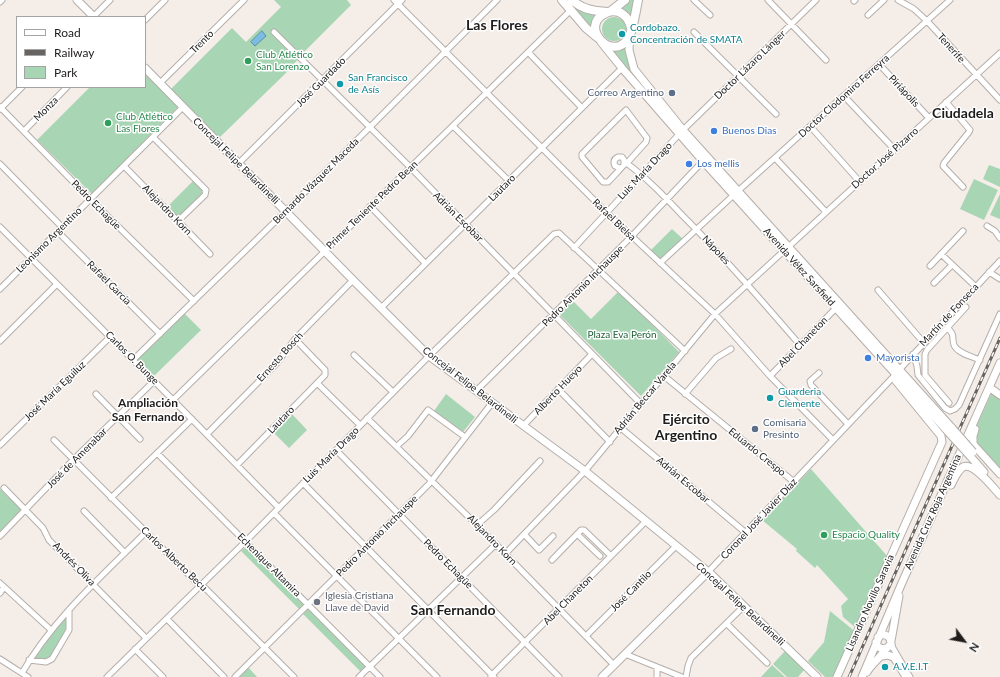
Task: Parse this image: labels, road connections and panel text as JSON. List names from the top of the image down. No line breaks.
{"streets":{"main road":["Concejal Felipe Belardinelli","Avenida Vélez Sarsfield","Avenida Cruz Roja Argentina","Coronel José Javier Díaz","Lisandro Novillo Saravia"],"street":["Trento","Tenerife","Doctor Lázaro Lánger","José Guardado","Piriápolis","Doctor Clodomiro Ferreyra","Monza","Doctor José Pizarro","Luis María Drago","Bernardo Vázquez Maceda","Lautaro","Pedro Echagüe","Primer Teniente Pedro Bean","Alejandro Korn","Adrián Escobar","Rafael Bielsa","Leonismo Argentino","Nápoles","Rafael García","Pedro Antonio Inchauspe","Martín de Fonseca","Abel Chaneton","Ernesto Bosch","Carlos O. Bunge","Alberto Hueyo","José María Eguiluz","Adrián Beccar Varela","Eduardo Crespo","José de Amenabar","Carlos Alberto Becu","Andrés Oliva","Echenique Altamira","José Cantilo"]},"crossings":[["Trento","Concejal Felipe Belardinelli"],["Tenerife","Doctor Clodomiro Ferreyra"],["Tenerife","Doctor José Pizarro"],["Doctor Lázaro Lánger","Luis María Drago"],["Doctor Lázaro Lánger","Avenida Vélez Sarsfield"],["José Guardado","Concejal Felipe Belardinelli"],["José Guardado","Adrián Escobar"],["José Guardado","Rafael Bielsa"],["Piriápolis","Doctor Clodomiro Ferreyra"],["Piriápolis","Doctor José Pizarro"],["Doctor Clodomiro Ferreyra","Avenida Vélez Sarsfield"],["Monza","Pedro Echagüe"],["Doctor José Pizarro","Avenida Vélez Sarsfield"],["Doctor José Pizarro","Adrián Beccar Varela"],["Concejal Felipe Belardinelli","Luis María Drago"],["Concejal Felipe Belardinelli","Bernardo Vázquez Maceda"],["Concejal Felipe Belardinelli","Lautaro"],["Concejal Felipe Belardinelli","Primer Teniente Pedro Bean"],["Concejal Felipe Belardinelli","Leonismo Argentino"],["Concejal Felipe Belardinelli","Pedro Antonio Inchauspe"],["Concejal Felipe Belardinelli","Abel Chaneton"],["Concejal Felipe Belardinelli","Ernesto Bosch"],["Concejal Felipe Belardinelli","Alberto Hueyo"],["Concejal Felipe Belardinelli","Adrián Beccar Varela"],["Concejal Felipe Belardinelli","Coronel José Javier Díaz"],["Concejal Felipe Belardinelli","José Cantilo"],["Luis María Drago","Pedro Echagüe"],["Luis María Drago","Alejandro Korn"],["Luis María Drago","Adrián Escobar"],["Luis María Drago","Rafael Bielsa"],["Luis María Drago","Nápoles"],["Luis María Drago","Avenida Vélez Sarsfield"],["Luis María Drago","Carlos O. Bunge"],["Luis María Drago","Carlos Alberto Becu"],["Luis María Drago","Andrés Oliva"],["Luis María Drago","Echenique Altamira"],["Bernardo Vázquez Maceda","Pedro Echagüe"],["Bernardo Vázquez Maceda","Adrián Escobar"],["Bernardo Vázquez Maceda","Rafael Bielsa"],["Bernardo Vázquez Maceda","Rafael García"],["Bernardo Vázquez Maceda","Carlos O. Bunge"],["Lautaro","Adrián Escobar"],["Lautaro","Rafael Bielsa"],["Lautaro","Avenida Vélez Sarsfield"],["Lautaro","Ernesto Bosch"],["Lautaro","Carlos O. Bunge"],["Pedro Echagüe","Leonismo Argentino"],["Pedro Echagüe","Pedro Antonio Inchauspe"],["Pedro Echagüe","Abel Chaneton"],["Primer Teniente Pedro Bean","Adrián Escobar"],["Primer Teniente Pedro Bean","Rafael Bielsa"],["Primer Teniente Pedro Bean","Avenida Vélez Sarsfield"],["Primer Teniente Pedro Bean","Carlos O. Bunge"],["Alejandro Korn","Leonismo Argentino"],["Alejandro Korn","Pedro Antonio Inchauspe"],["Alejandro Korn","Abel Chaneton"],["Alejandro Korn","Adrián Beccar Varela"],["Alejandro Korn","Coronel José Javier Díaz"],["Alejandro Korn","José Cantilo"],["Adrián Escobar","Pedro Antonio Inchauspe"],["Adrián Escobar","Alberto Hueyo"],["Adrián Escobar","Adrián Beccar Varela"],["Adrián Escobar","Coronel José Javier Díaz"],["Rafael Bielsa","Pedro Antonio Inchauspe"],["Rafael Bielsa","Abel Chaneton"],["Rafael Bielsa","Adrián Beccar Varela"],["Rafael Bielsa","Coronel José Javier Díaz"],["Leonismo Argentino","Rafael García"],["Leonismo Argentino","Carlos O. Bunge"],["Nápoles","Pedro Antonio Inchauspe"],["Nápoles","Abel Chaneton"],["Nápoles","Adrián Beccar Varela"],["Avenida Vélez Sarsfield","Pedro Antonio Inchauspe"],["Avenida Vélez Sarsfield","Martín de Fonseca"],["Avenida Vélez Sarsfield","Abel Chaneton"],["Avenida Vélez Sarsfield","Adrián Beccar Varela"],["Avenida Vélez Sarsfield","Coronel José Javier Díaz"],["Avenida Vélez Sarsfield","Lisandro Novillo Saravia"],["Pedro Antonio Inchauspe","Carlos Alberto Becu"],["Pedro Antonio Inchauspe","Echenique Altamira"],["Martín de Fonseca","Coronel José Javier Díaz"],["Martín de Fonseca","Lisandro Novillo Saravia"],["Ernesto Bosch","Carlos O. Bunge"],["Carlos O. Bunge","José María Eguiluz"],["Carlos O. Bunge","José de Amenabar"],["Adrián Beccar Varela","Eduardo Crespo"],["Eduardo Crespo","Coronel José Javier Díaz"],["José de Amenabar","Carlos Alberto Becu"],["José de Amenabar","Andrés Oliva"],["Coronel José Javier Díaz","Lisandro Novillo Saravia"]],"districts":["Las Flores","Ciudadela","Ampliación San Fernando","Ejército Argentino","San Fernando"],"parks":["Plaza Eva Perón"],"places":["Cordobazo. Concentración de SMATA","Club Atlético San Lorenzo","San Francisco de Asís","Correo Argentino","Club Atlético Las Flores","Buenos Dias","Los mellis","Mayorista","Guarderia Clemente","Comisaria Presinto","Espacio Quality","Iglesia Cristiana Llave de David","A.V.E.I.T"],"legend":["Road","Railway","Park"],"north":"bottom right"}
